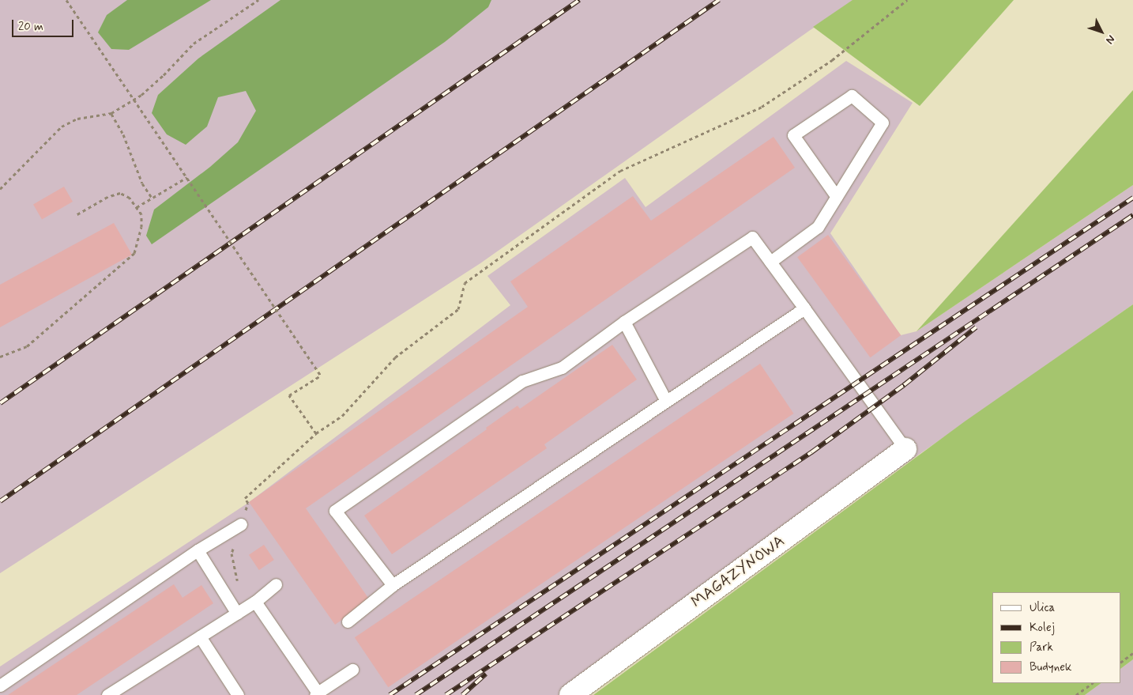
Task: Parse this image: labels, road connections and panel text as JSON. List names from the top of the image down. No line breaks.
{"streets":{"street":["MAGAZYNOWA"]},"legend":["Ulica","Kolej","Park","Budynek"],"scale_bar":"20 m","north":"bottom right"}
